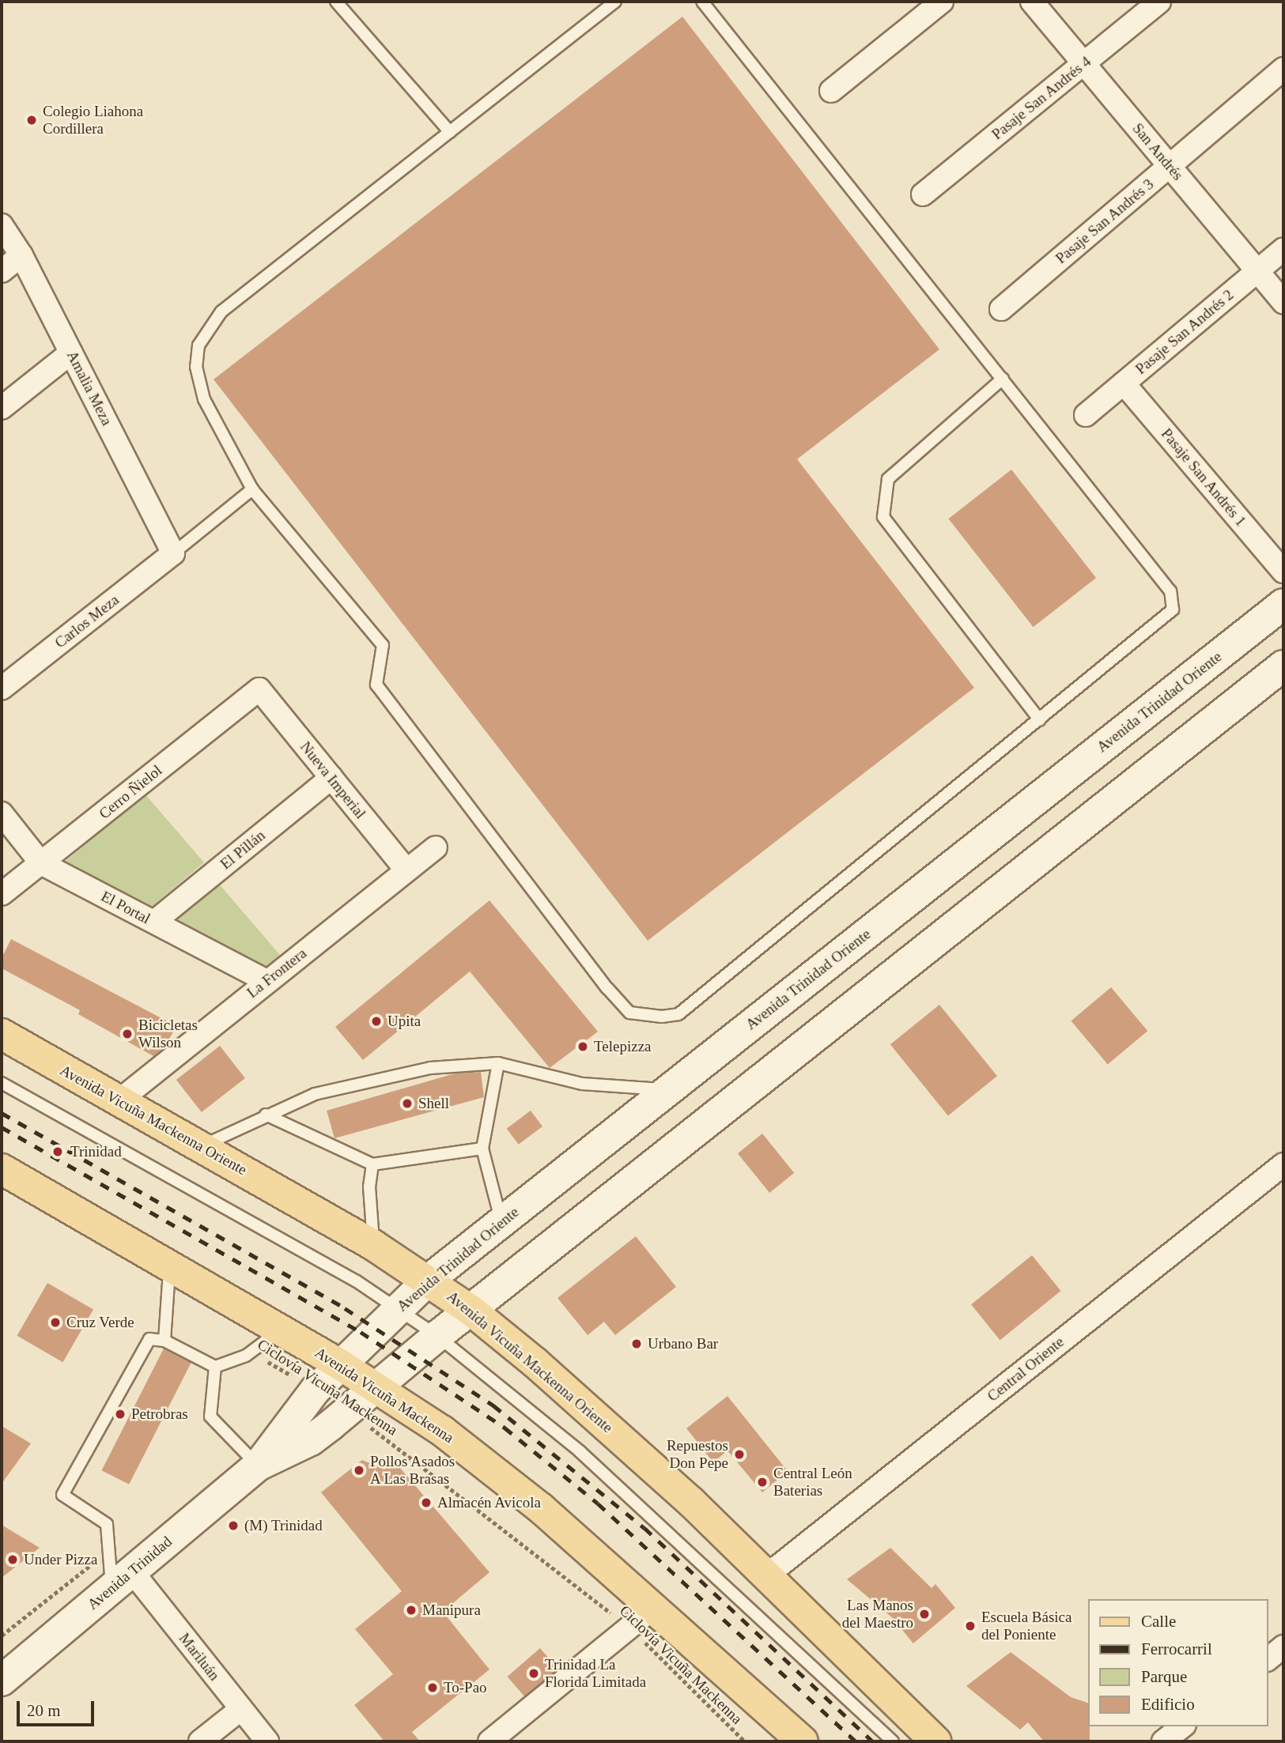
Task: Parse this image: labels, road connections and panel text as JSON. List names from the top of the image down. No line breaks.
{"streets":{"main road":["Avenida Trinidad Oriente","Avenida Vicuña Mackenna Oriente","Avenida Vicuña Mackenna","Avenida Trinidad"],"street":["Pasaje San Andrés 4","San Andrés","Pasaje San Andrés 3","Pasaje San Andrés 2","Amalia Meza","Pasaje San Andrés 1","Carlos Meza","Nueva Imperial","Cerro Ñielol","El Pillán","El Portal","La Frontera","Central Oriente","Mariluán"],"path":["Ciclovía Vicuña Mackenna"]},"crossings":[["Pasaje San Andrés 4","San Andrés"],["San Andrés","Pasaje San Andrés 3"],["San Andrés","Pasaje San Andrés 2"],["Pasaje San Andrés 2","Pasaje San Andrés 1"],["Amalia Meza","Carlos Meza"],["Avenida Trinidad Oriente","Avenida Vicuña Mackenna Oriente"],["Avenida Trinidad Oriente","Avenida Vicuña Mackenna"],["Avenida Trinidad Oriente","Avenida Trinidad"],["Nueva Imperial","Cerro Ñielol"],["Nueva Imperial","El Pillán"],["Nueva Imperial","La Frontera"],["Cerro Ñielol","El Portal"],["El Pillán","El Portal"],["El Portal","La Frontera"],["La Frontera","Avenida Vicuña Mackenna Oriente"],["Avenida Vicuña Mackenna Oriente","Central Oriente"],["Ciclovía Vicuña Mackenna","Avenida Trinidad"],["Avenida Vicuña Mackenna","Avenida Trinidad"],["Avenida Trinidad","Mariluán"]],"places":["Colegio Liahona Cordillera","Upita","Bicicletas Wilson","Telepizza","Shell","Trinidad","Cruz Verde","Urbano Bar","Petrobras","Repuestos Don Pepe","Pollos Asados A Las Brasas","Central León Baterias","Almacén Avicola","(M) Trinidad","Under Pizza","Manipura","Las Manos del Maestro","Escuela Básica del Poniente","Trinidad La Florida Limitada","To-Pao"],"legend":["Calle","Ferrocarril","Parque","Edificio"],"scale_bar":"20 m"}
